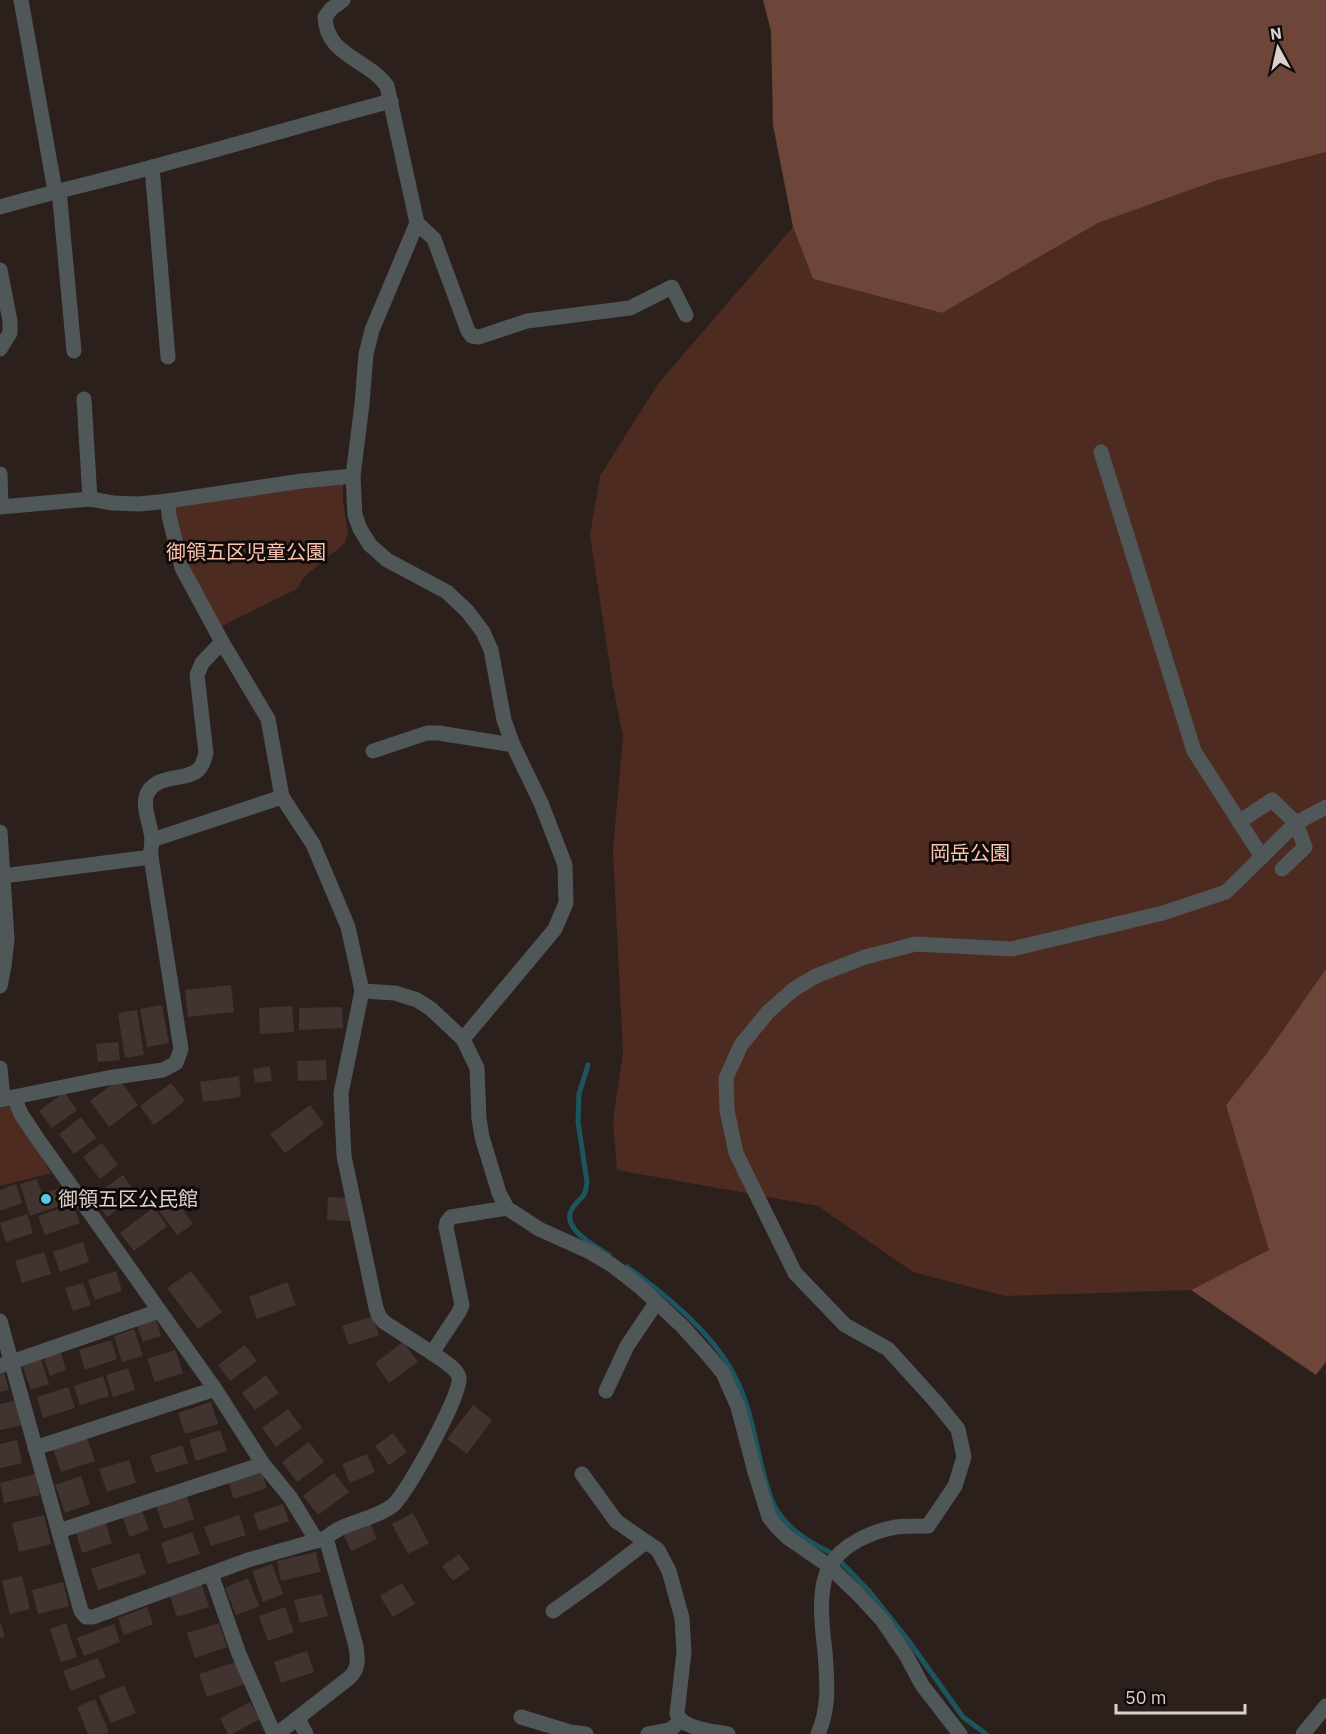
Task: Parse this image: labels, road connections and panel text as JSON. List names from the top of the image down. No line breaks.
{"parks":["御領五区児童公園","岡岳公園"],"places":["御領五区公民館"],"scale_bar":"50 m","north":"top"}
